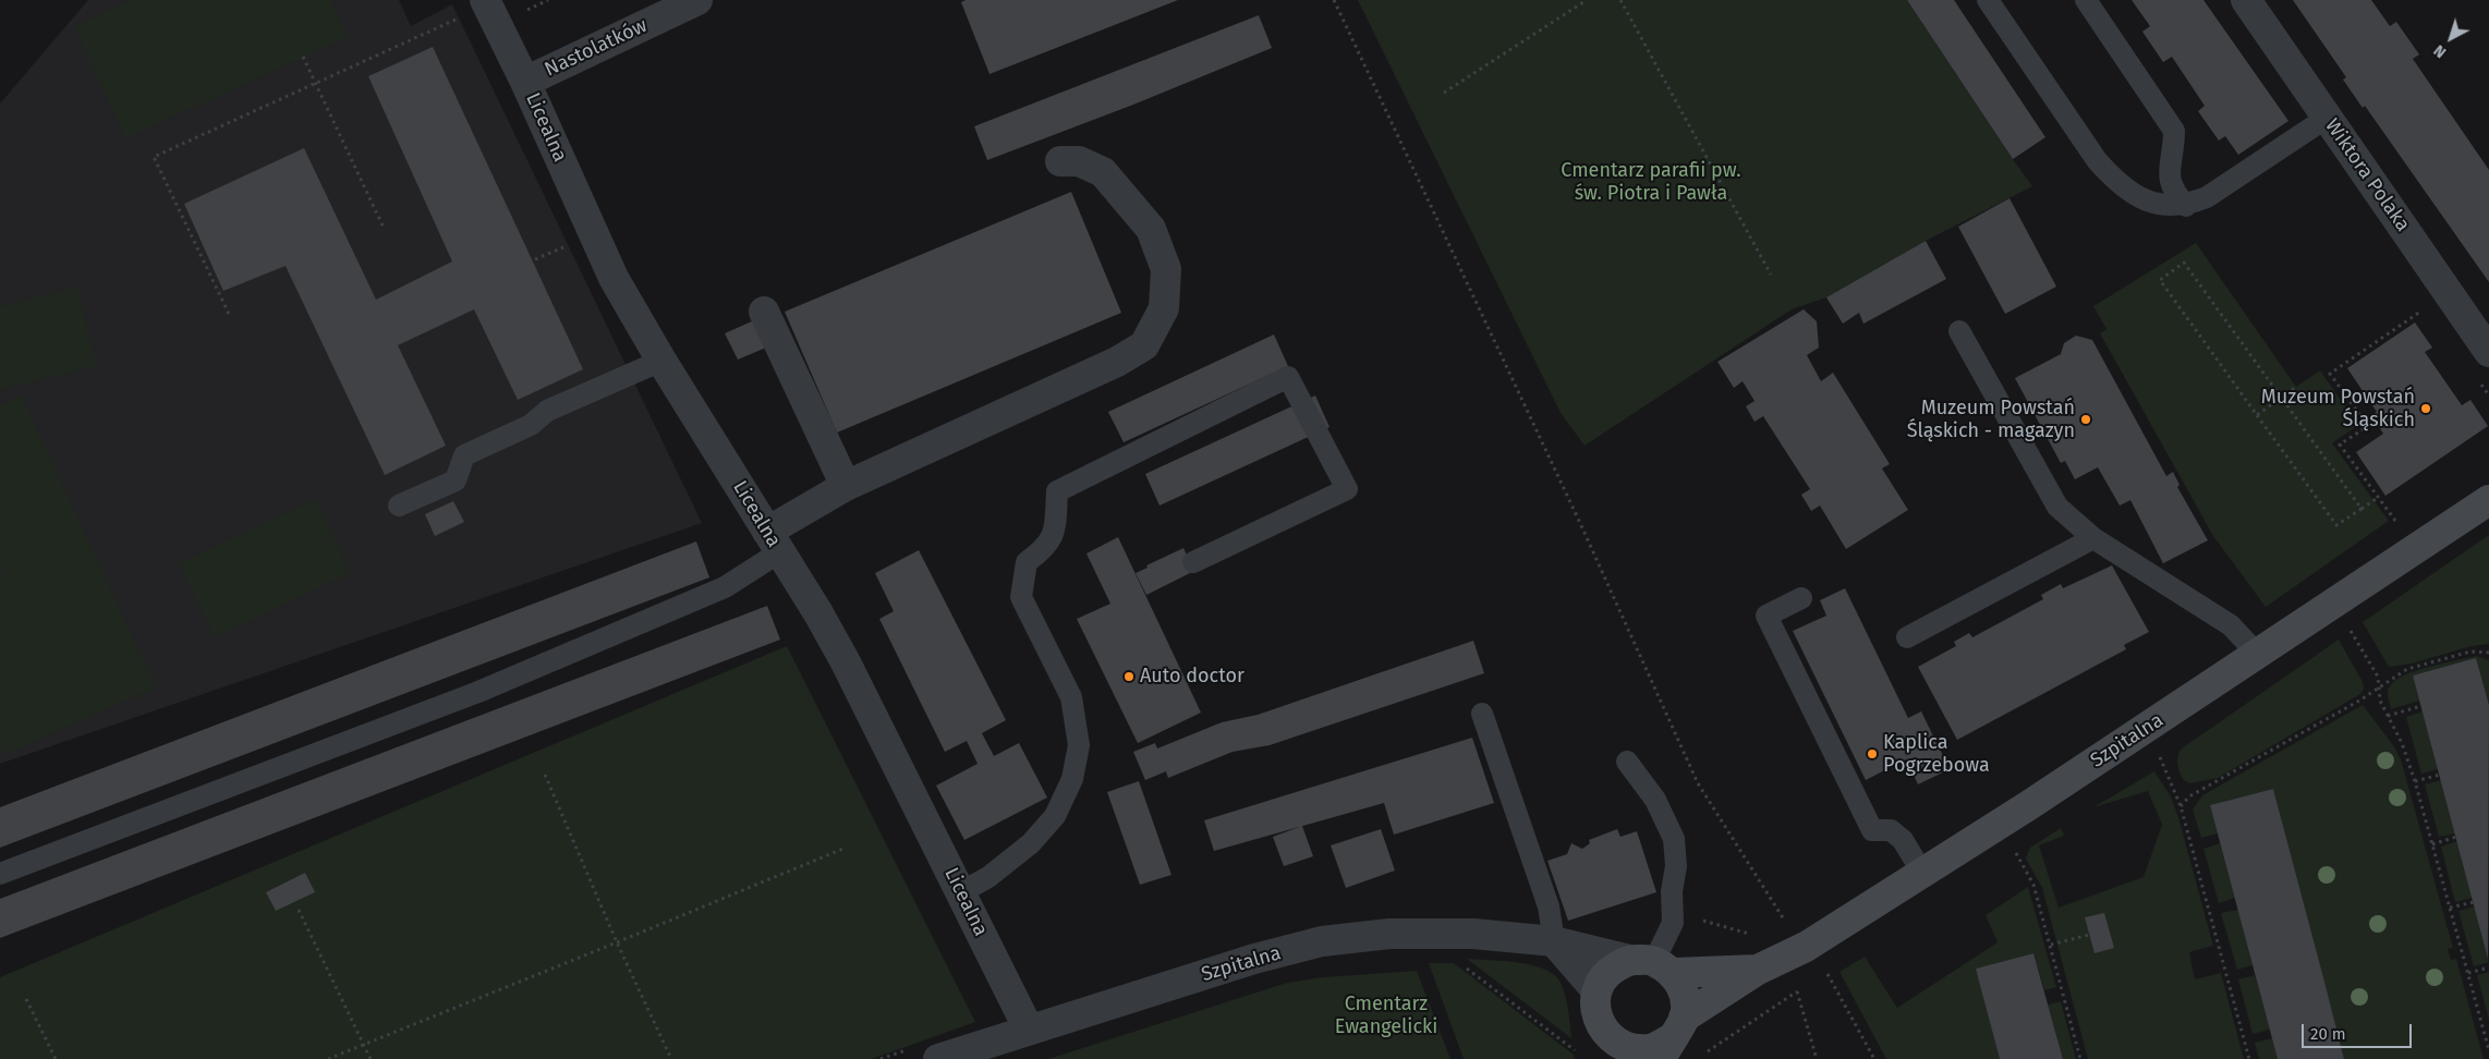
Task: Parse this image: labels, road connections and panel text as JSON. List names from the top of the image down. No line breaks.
{"streets":{"street":["Nastolatków","Licealna","Wiktora Polaka","Szpitalna"]},"crossings":[["Nastolatków","Licealna"],["Licealna","Szpitalna"]],"parks":["Cmentarz parafii pw. św. Piotra i Pawła","Cmentarz Ewangelicki"],"places":["Muzeum Powstań Śląskich","Muzeum Powstań Śląskich - magazyn","Auto doctor","Kaplica Pogrzebowa"],"scale_bar":"20 m","north":"bottom left"}
